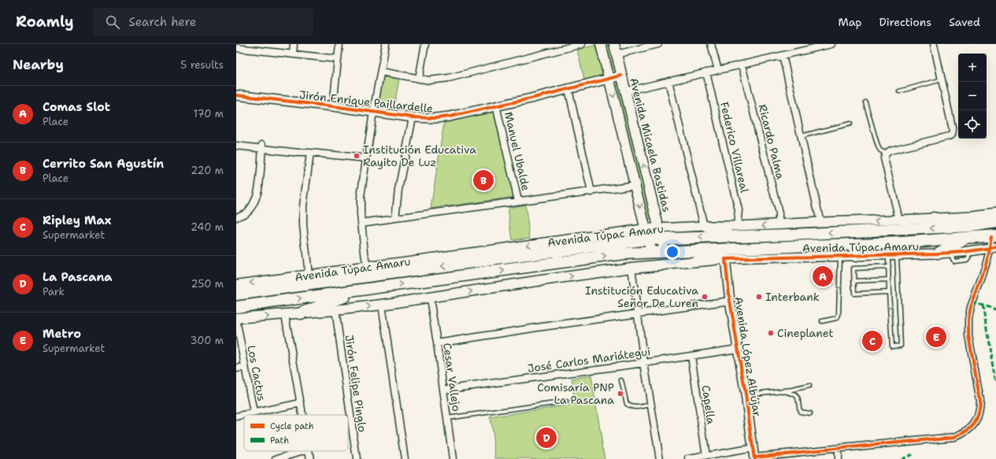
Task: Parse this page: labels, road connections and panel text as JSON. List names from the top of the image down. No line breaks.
{"streets":{"highway":["Avenida Túpac Amaru"],"main road":["Avenida Micaela Bastidas"],"street":["Jirón Enrique Paillardelle","Ricardo Palma","Federico Villareal","Manuel Ubalde","Avenida López Albújar","José Carlos Mariátegui","Los Cactus","Cesar Vallejo","Jirón Felipe Pinglo","Capella"]},"crossings":[["Jirón Enrique Paillardelle","Avenida Micaela Bastidas"],["Jirón Enrique Paillardelle","Manuel Ubalde"],["Ricardo Palma","Avenida Túpac Amaru"],["Avenida Micaela Bastidas","Avenida Túpac Amaru"],["Federico Villareal","Avenida Túpac Amaru"],["Avenida Túpac Amaru","Avenida López Albújar"],["Avenida Túpac Amaru","Los Cactus"],["Avenida Túpac Amaru","Cesar Vallejo"],["Avenida Túpac Amaru","Jirón Felipe Pinglo"],["Avenida López Albújar","José Carlos Mariátegui"],["José Carlos Mariátegui","Cesar Vallejo"],["José Carlos Mariátegui","Capella"]],"places":["Institución Educativa Rayito De Luz","Institución Educativa Señor De Luren","Interbank","Cineplanet","Comisaría PNP La Pascana"],"legend":["Cycle path","Path"],"page":{"header":"Roamly","search":"Search here","nav":["Map","Directions","Saved"],"heading":["Nearby","5 results"],"map_buttons":["+","−"],"list":[{"mark":"A","name":"Comas Slot","note":"Place","value":"170 m"},{"mark":"B","name":"Cerrito San Agustín","note":"Place","value":"220 m"},{"mark":"C","name":"Ripley Max","note":"Supermarket","value":"240 m"},{"mark":"D","name":"La Pascana","note":"Park","value":"250 m"},{"mark":"E","name":"Metro","note":"Supermarket","value":"300 m"}],"pins":["B","A","E","C","D"]}}
